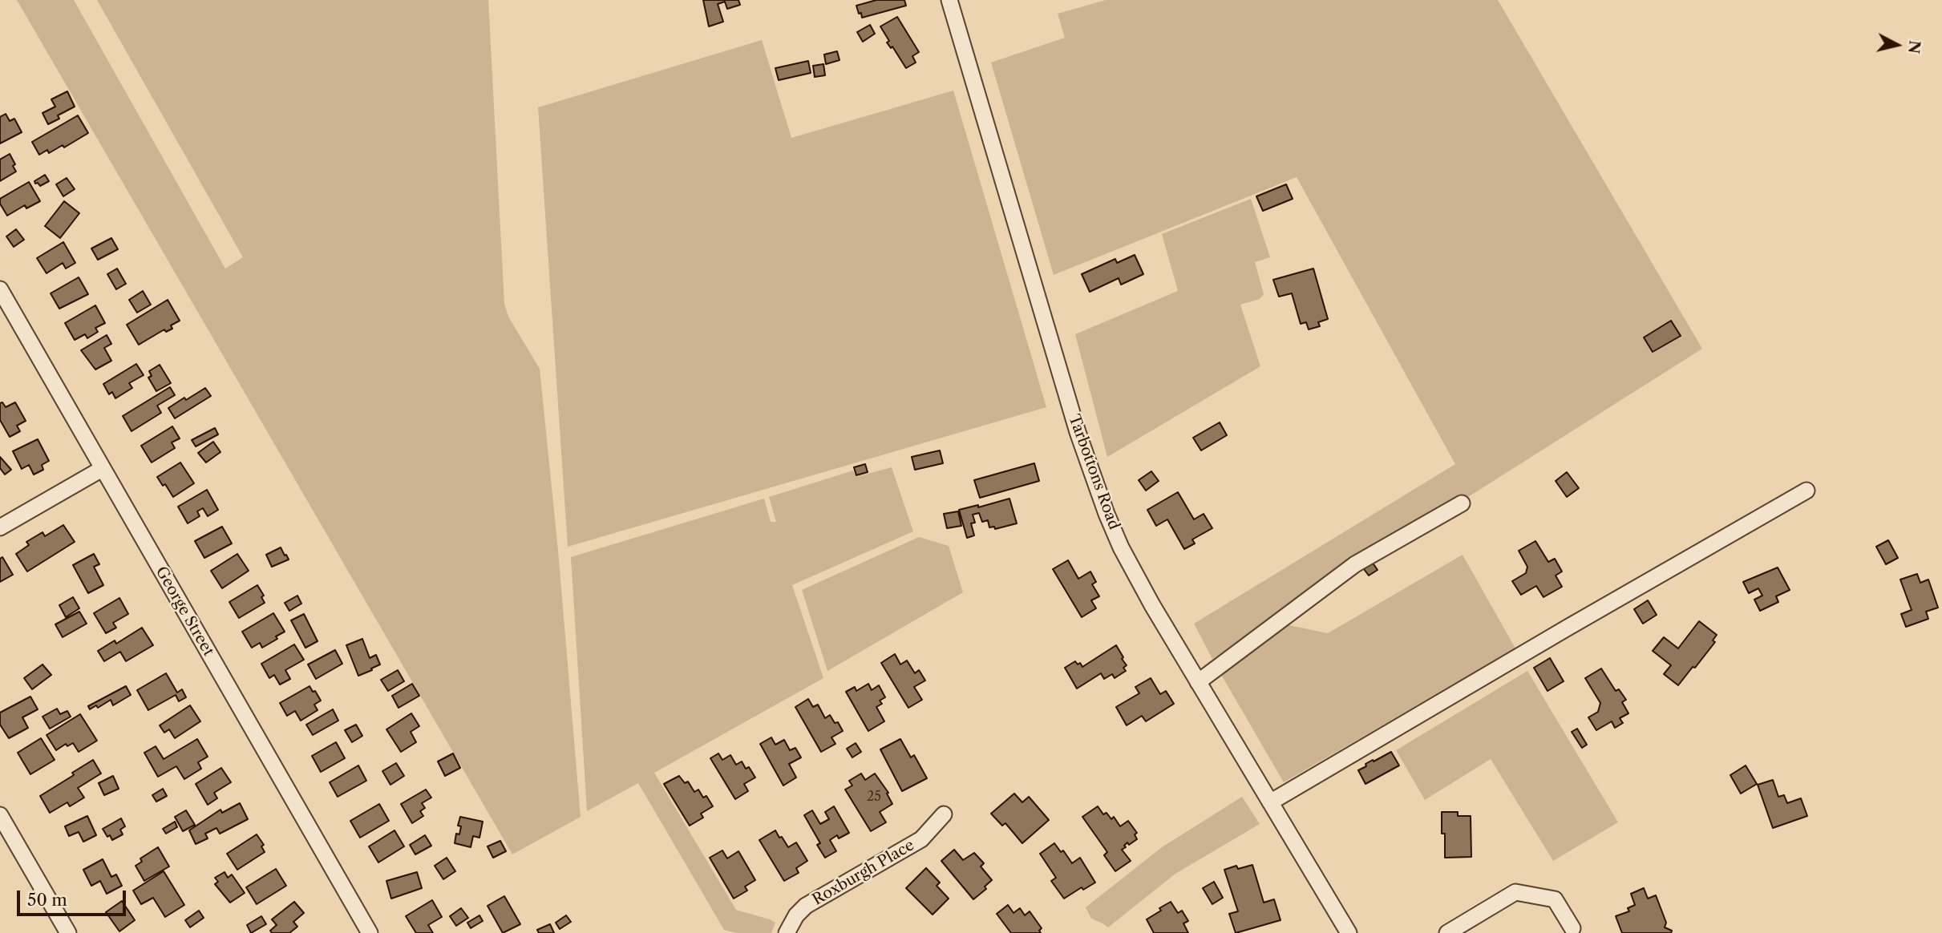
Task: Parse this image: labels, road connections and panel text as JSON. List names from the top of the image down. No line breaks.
{"streets":{"street":["Tarbottons Road","George Street","Roxburgh Place"]},"house_numbers":["25"],"scale_bar":"50 m","north":"right"}
